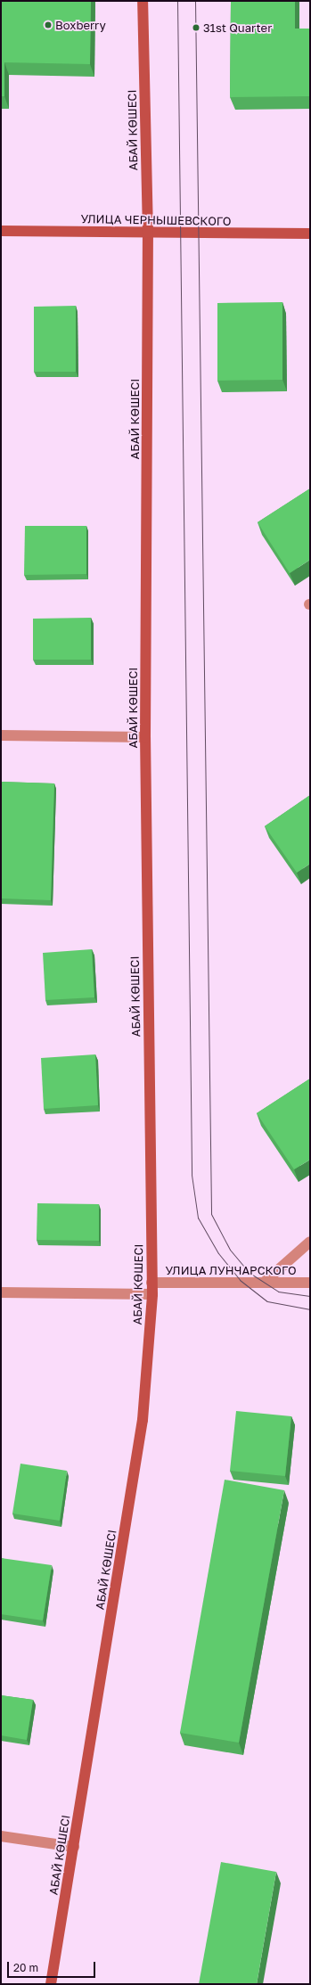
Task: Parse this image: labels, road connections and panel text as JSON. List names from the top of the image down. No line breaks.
{"streets":{"street":["АБАЙ КӨШЕСІ","УЛИЦА ЧЕРНЫШЕВСКОГО","УЛИЦА ЛУНЧАРСКОГО"]},"crossings":[["АБАЙ КӨШЕСІ","УЛИЦА ЧЕРНЫШЕВСКОГО"],["АБАЙ КӨШЕСІ","УЛИЦА ЛУНЧАРСКОГО"]],"places":["Boxberry","31st Quarter"],"scale_bar":"20 m"}
